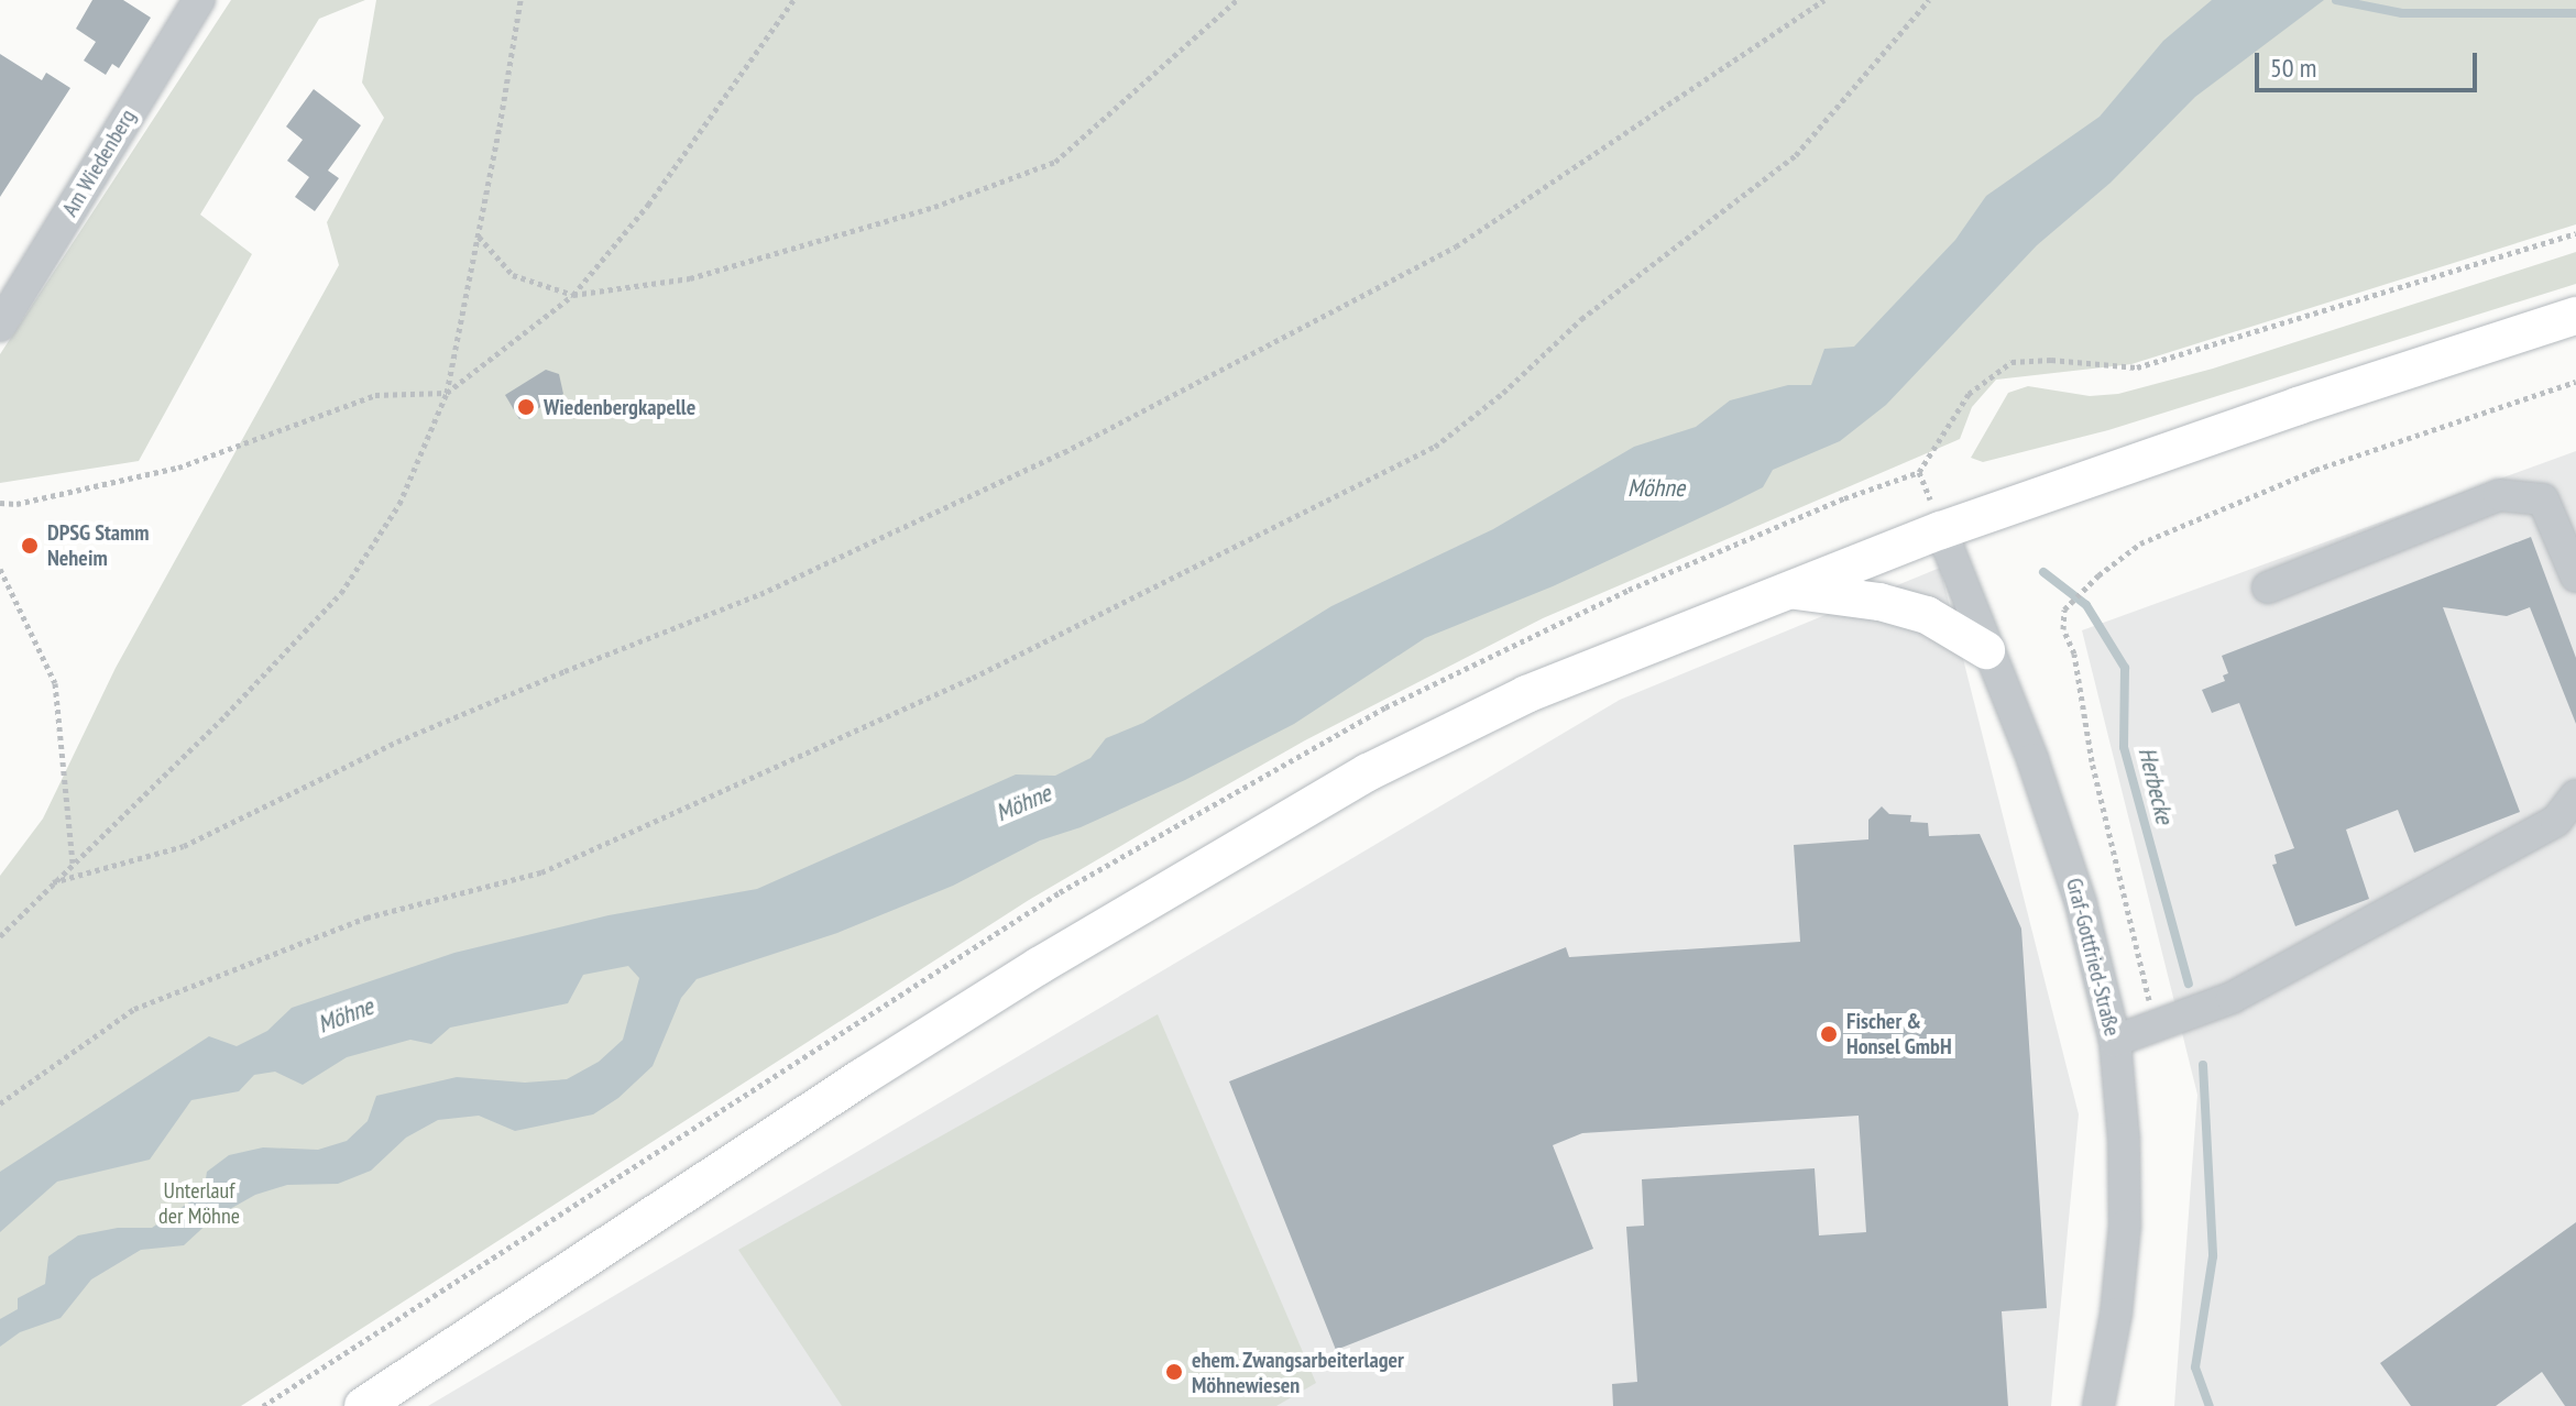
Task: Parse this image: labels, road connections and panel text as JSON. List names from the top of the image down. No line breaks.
{"streets":{"street":["Am Wiedenberg","Graf-Gottfried-Straße"]},"water":["Möhne","Herbecke"],"parks":["Unterlauf der Möhne"],"places":["Wiedenbergkapelle","DPSG Stamm Neheim","Fischer & Honsel GmbH","ehem. Zwangsarbeiterlager Möhnewiesen"],"scale_bar":"50 m"}
